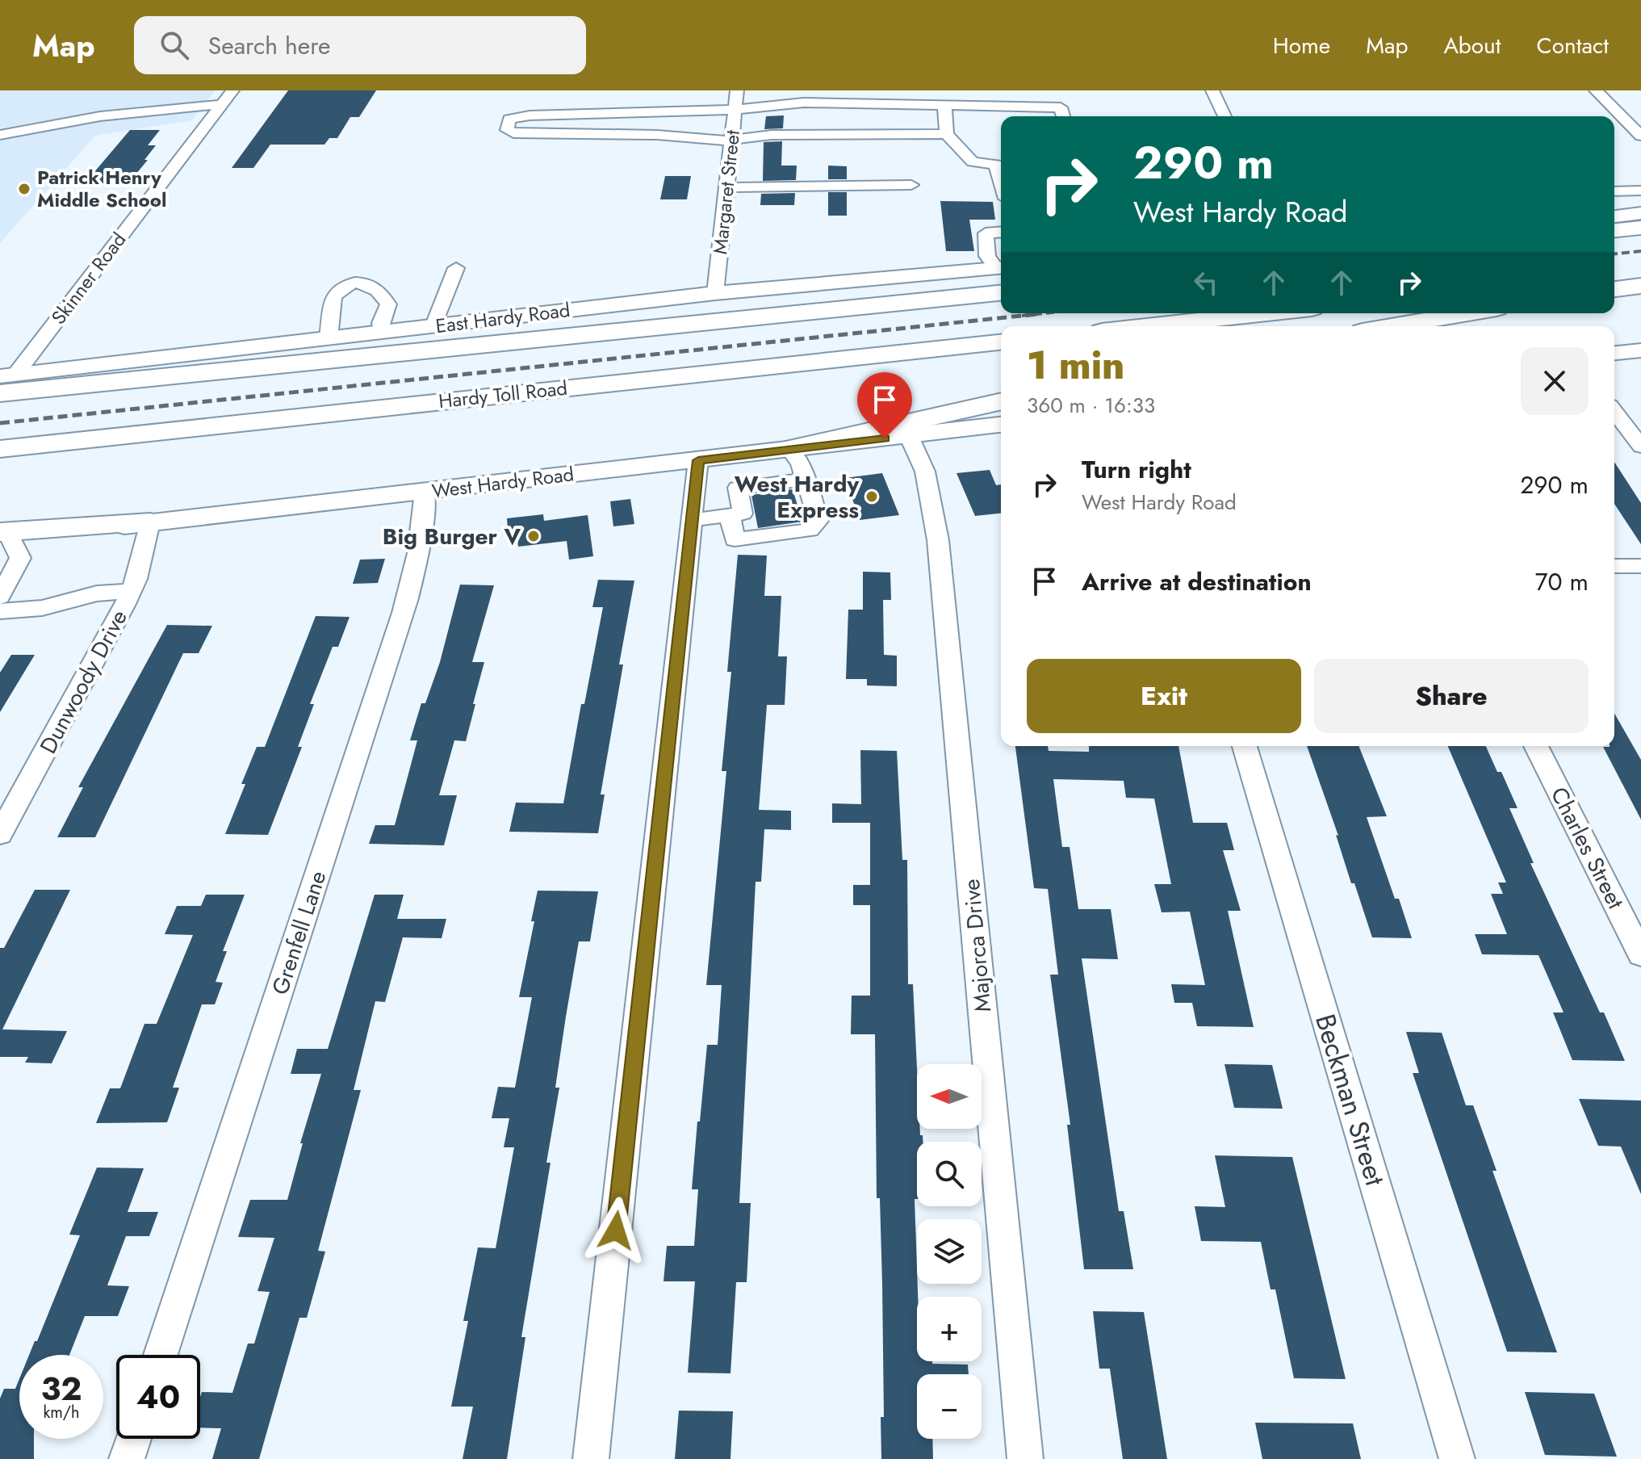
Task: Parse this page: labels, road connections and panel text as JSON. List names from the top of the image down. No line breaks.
{"streets":{"highway":["Hardy Toll Road"],"main road":["East Hardy Road","West Hardy Road"],"street":["Margaret Street","Skinner Road","Dunwoody Drive","Charles Street","Grenfell Lane","Majorca Drive","Beckman Street"]},"crossings":[["Margaret Street","East Hardy Road"],["Skinner Road","East Hardy Road"],["West Hardy Road","Dunwoody Drive"],["West Hardy Road","Grenfell Lane"],["West Hardy Road","Majorca Drive"]],"places":["Patrick Henry Middle School","West Hardy Express","Big Burger V"],"north":"left","page":{"header":"Map","search":"Search here","nav":["Home","Map","About","Contact"],"turn":["290 m","West Hardy Road"],"heading":["1 min","360 m · 16:33"],"list":[{"name":"Turn right","note":"West Hardy Road","value":"290 m"},{"name":"Arrive at destination","value":"70 m"}],"buttons":["Exit","Share"],"map_buttons":["+","−"],"speed":"32 km/h","limit":"40"}}
